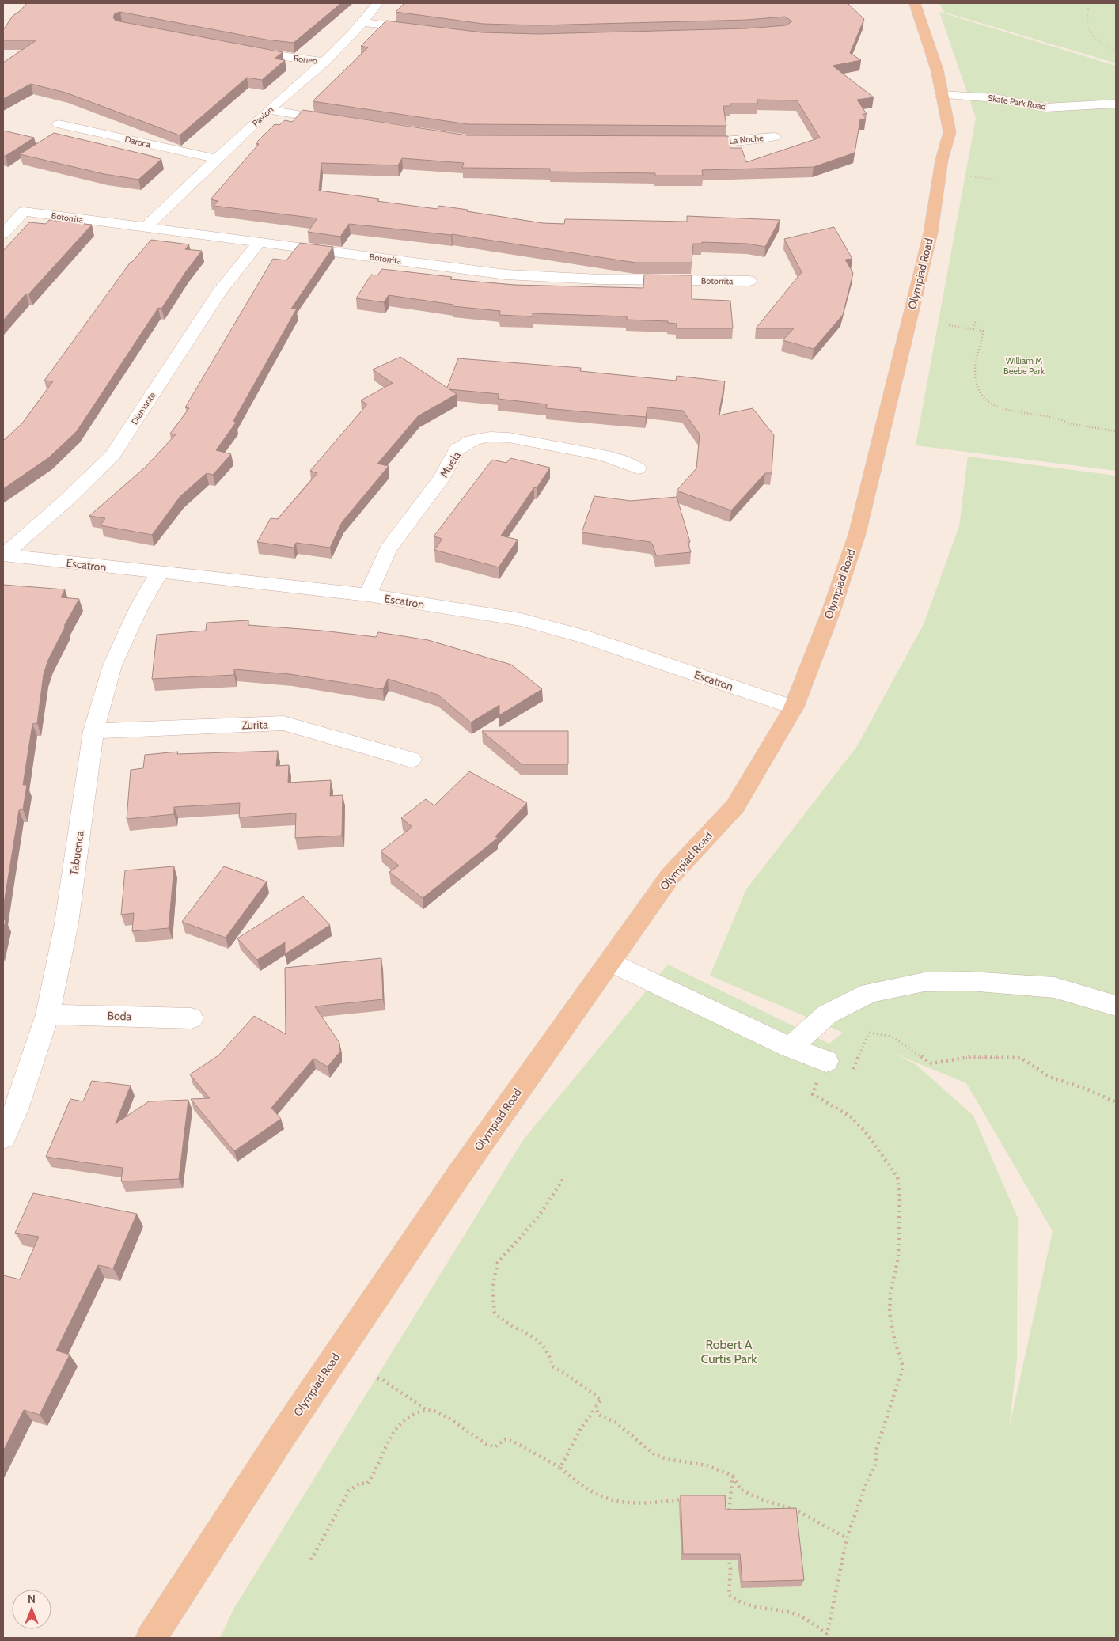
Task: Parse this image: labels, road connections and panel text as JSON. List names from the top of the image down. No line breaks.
{"streets":{"main road":["Olympiad Road"],"street":["Roneo","Skate Park Road","Pavion","La Noche","Daroca","Botorrita","Diamante","Muela","Escatron","Zurita","Tabuenca","Boda"]},"crossings":[["Roneo","Pavion"],["Skate Park Road","Olympiad Road"],["Pavion","Daroca"],["Pavion","Botorrita"],["Botorrita","Diamante"],["Olympiad Road","Escatron"],["Diamante","Escatron"],["Muela","Escatron"],["Escatron","Tabuenca"],["Zurita","Tabuenca"],["Tabuenca","Boda"]],"parks":["William M Beebe Park","Robert A Curtis Park"],"north":"top"}
